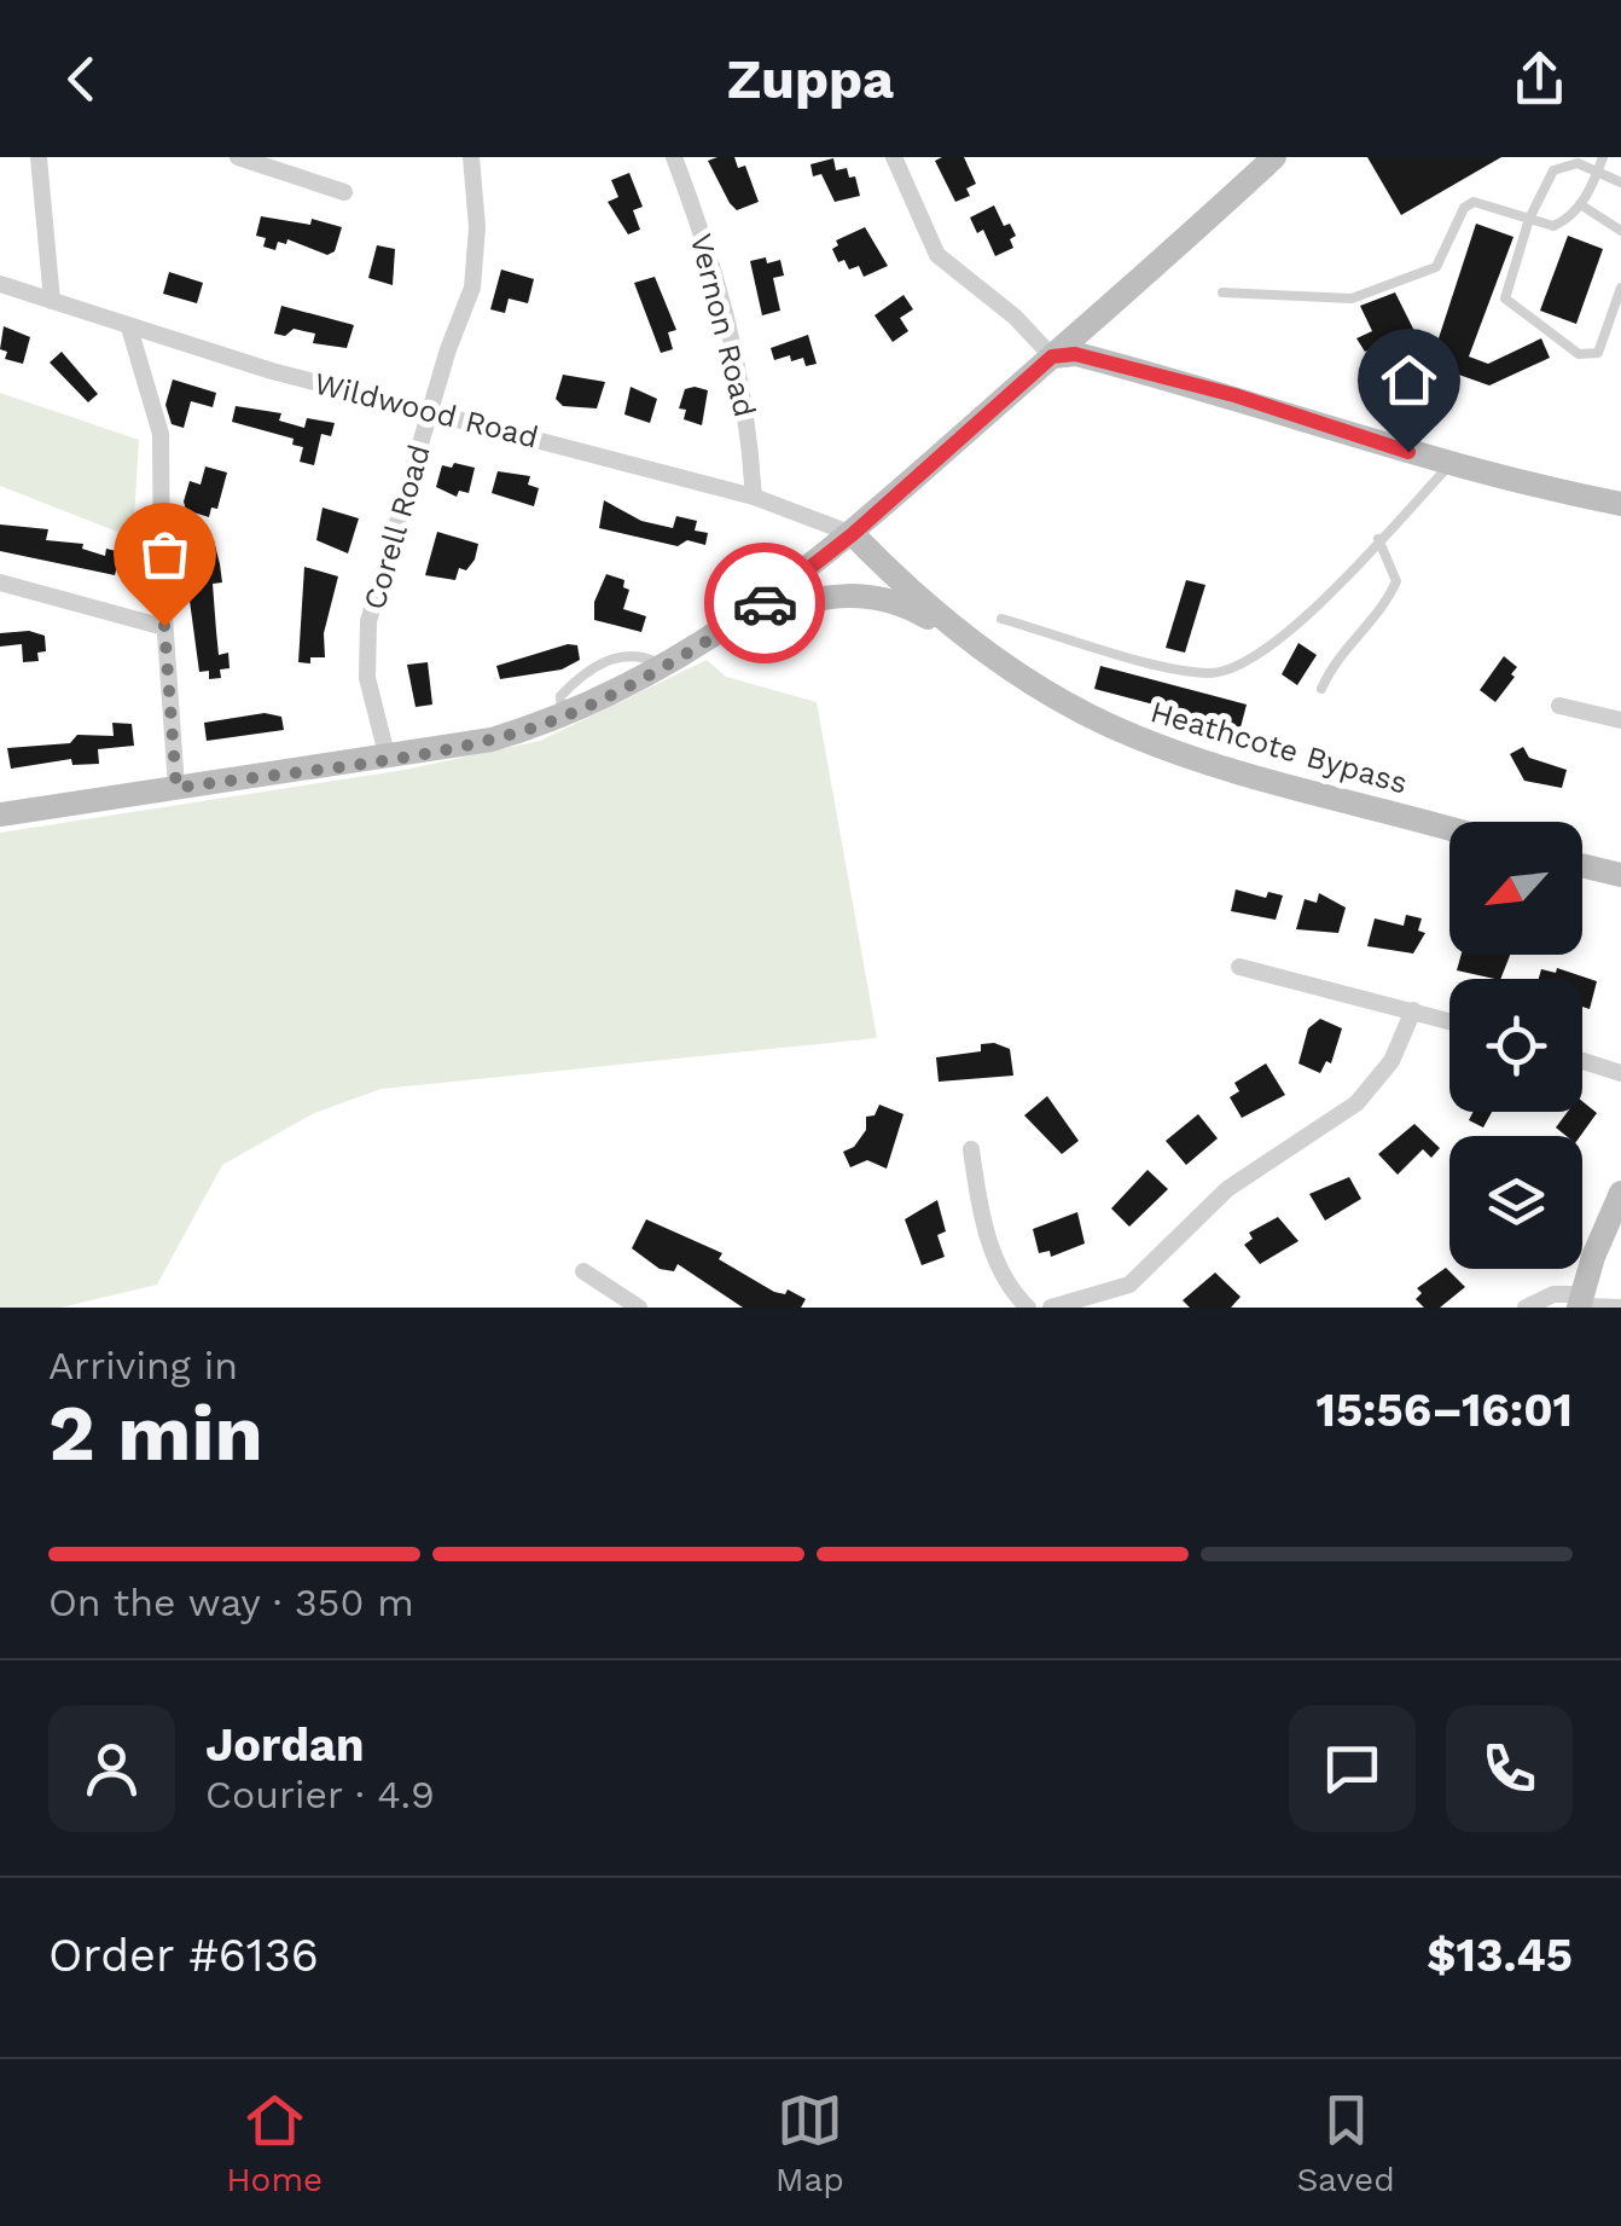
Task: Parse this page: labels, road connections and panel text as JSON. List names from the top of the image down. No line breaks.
{"streets":{"main road":["Heathcote Bypass"],"street":["Vernon Road","Wildwood Road","Corell Road"]},"crossings":[["Vernon Road","Wildwood Road"],["Wildwood Road","Corell Road"]],"north":"bottom left","page":{"header":"Zuppa","heading":["2 min","Arriving in","15:56–16:01"],"panel":["Jordan","Courier · 4.9","Order #6136","$13.45"],"bar":"On the way · 350 m","tabs":["Home","Map","Saved"]}}
